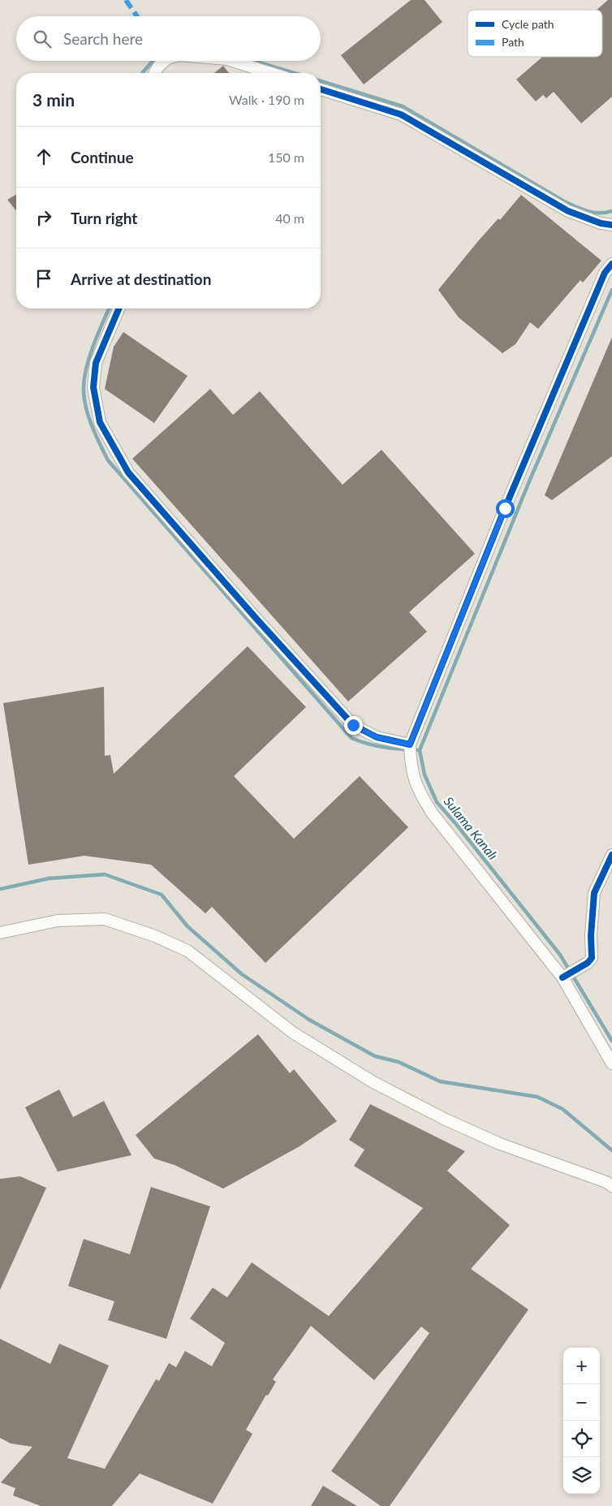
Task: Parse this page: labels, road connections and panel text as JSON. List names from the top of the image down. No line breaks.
{"water":["Sulama Kanalı"],"legend":["Cycle path","Path"],"page":{"search":"Search here","heading":["3 min","Walk · 190 m"],"list":[["Continue","150 m"],["Turn right","40 m"],"Arrive at destination"],"map_buttons":["+","−"]}}
